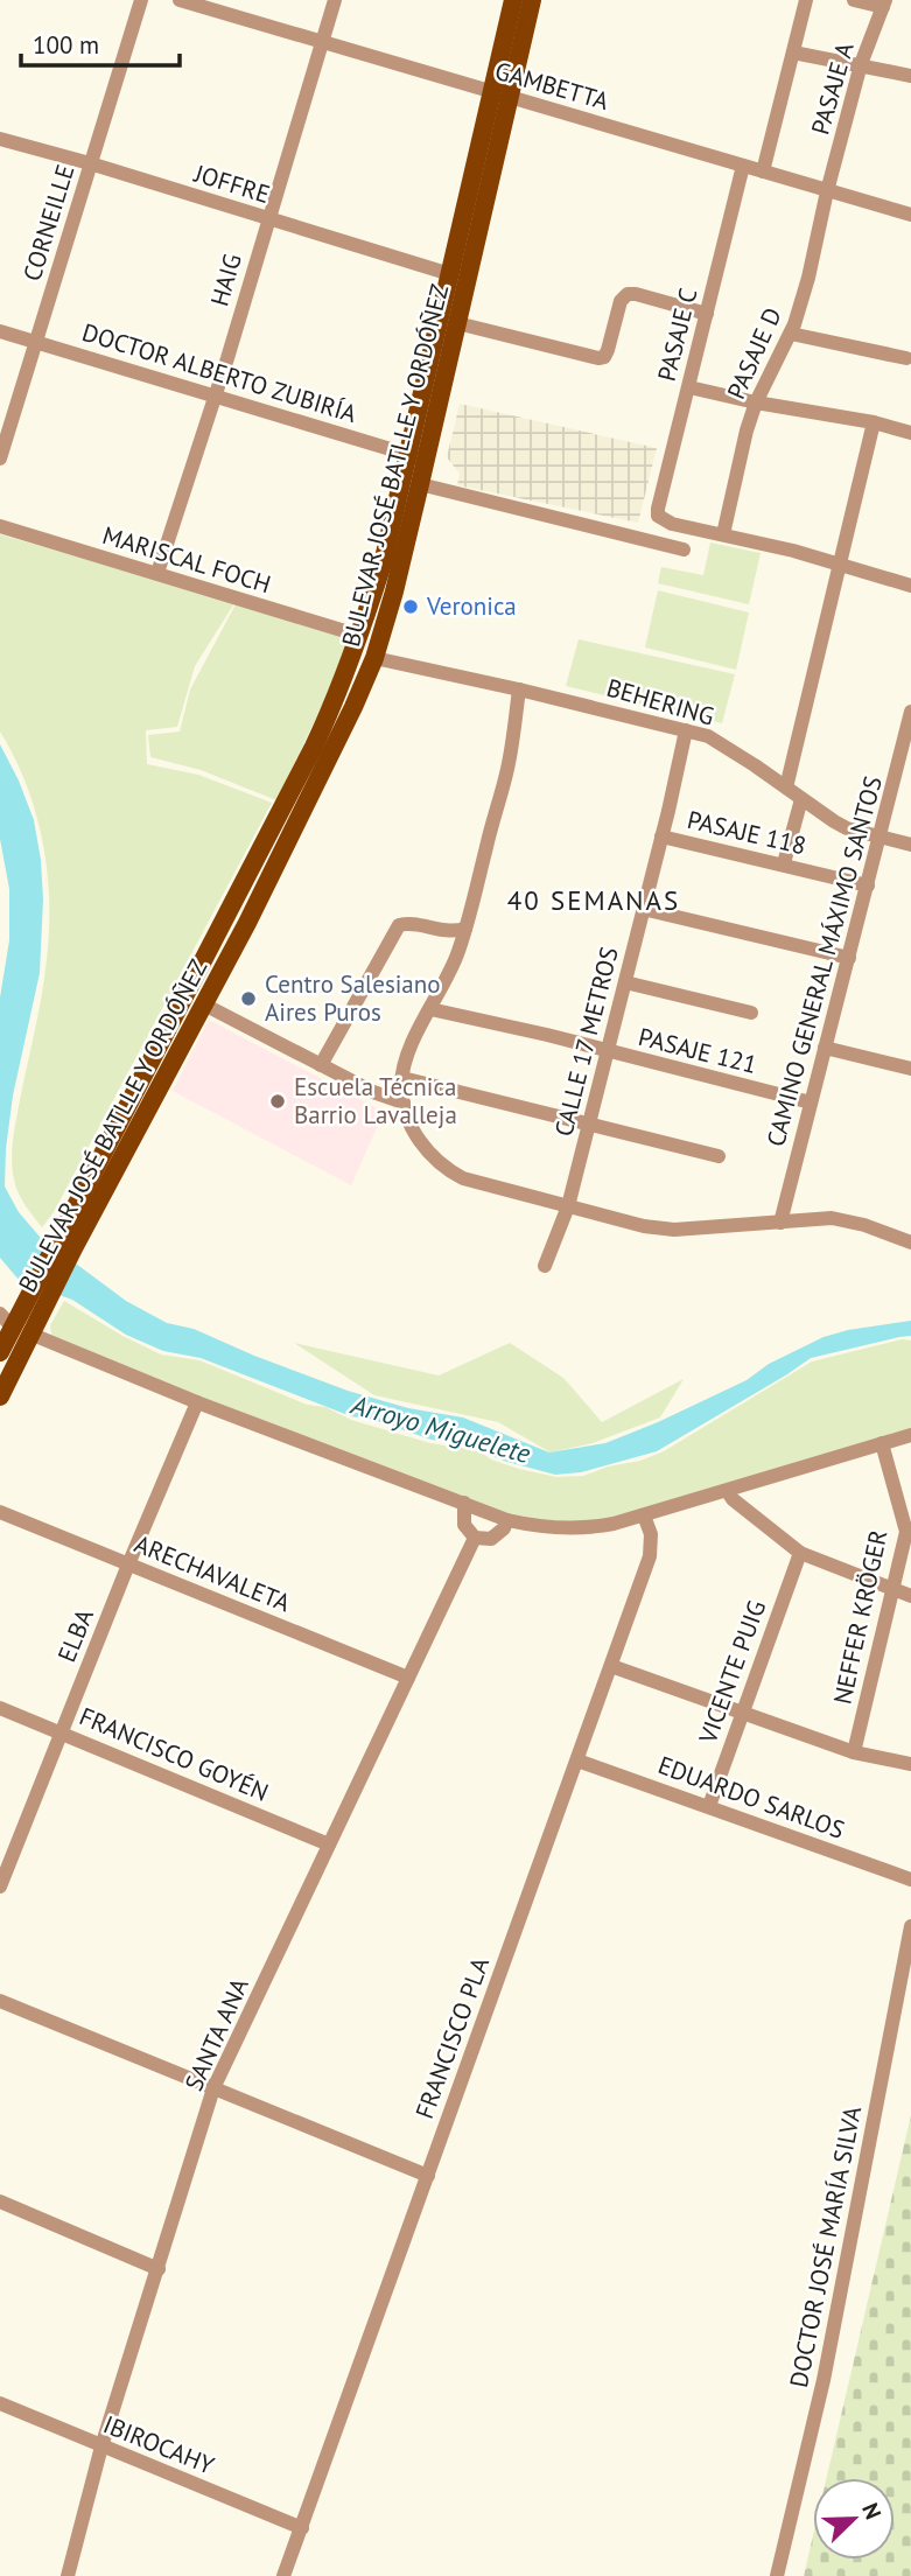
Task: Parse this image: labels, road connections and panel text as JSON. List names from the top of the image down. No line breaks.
{"streets":{"main road":["BULEVAR JOSÉ BATLLE Y ORDÓÑEZ"],"street":["GAMBETTA","PASAJE A","JOFFRE","CORNEILLE","HAIG","PASAJE C","PASAJE D","DOCTOR ALBERTO ZUBIRÍA","MARISCAL FOCH","BEHERING","PASAJE 118","CAMINO GENERAL MÁXIMO SANTOS","CALLE 17 METROS","PASAJE 121","ARECHAVALETA","NEFFER KRÖGER","ELBA","VICENTE PUIG","FRANCISCO GOYÉN","EDUARDO SARLOS","SANTA ANA","FRANCISCO PLA","DOCTOR JOSÉ MARÍA SILVA","IBIROCAHY"]},"crossings":[["GAMBETTA","PASAJE A"],["GAMBETTA","HAIG"],["GAMBETTA","PASAJE C"],["GAMBETTA","PASAJE D"],["GAMBETTA","BULEVAR JOSÉ BATLLE Y ORDÓÑEZ"],["PASAJE A","PASAJE D"],["JOFFRE","CORNEILLE"],["JOFFRE","HAIG"],["JOFFRE","BULEVAR JOSÉ BATLLE Y ORDÓÑEZ"],["CORNEILLE","DOCTOR ALBERTO ZUBIRÍA"],["HAIG","DOCTOR ALBERTO ZUBIRÍA"],["HAIG","MARISCAL FOCH"],["PASAJE C","PASAJE D"],["DOCTOR ALBERTO ZUBIRÍA","BULEVAR JOSÉ BATLLE Y ORDÓÑEZ"],["BULEVAR JOSÉ BATLLE Y ORDÓÑEZ","MARISCAL FOCH"],["BULEVAR JOSÉ BATLLE Y ORDÓÑEZ","BEHERING"],["BEHERING","CAMINO GENERAL MÁXIMO SANTOS"],["BEHERING","CALLE 17 METROS"],["PASAJE 118","CAMINO GENERAL MÁXIMO SANTOS"],["PASAJE 118","CALLE 17 METROS"],["CAMINO GENERAL MÁXIMO SANTOS","PASAJE 121"],["CALLE 17 METROS","PASAJE 121"],["ARECHAVALETA","ELBA"],["ARECHAVALETA","SANTA ANA"],["ELBA","FRANCISCO GOYÉN"],["VICENTE PUIG","EDUARDO SARLOS"],["FRANCISCO GOYÉN","SANTA ANA"],["EDUARDO SARLOS","FRANCISCO PLA"],["SANTA ANA","IBIROCAHY"],["FRANCISCO PLA","IBIROCAHY"]],"districts":["40 SEMANAS"],"water":["Arroyo Miguelete"],"places":["Veronica","Centro Salesiano Aires Puros","Escuela Técnica Barrio Lavalleja"],"scale_bar":"100 m","north":"top right"}
